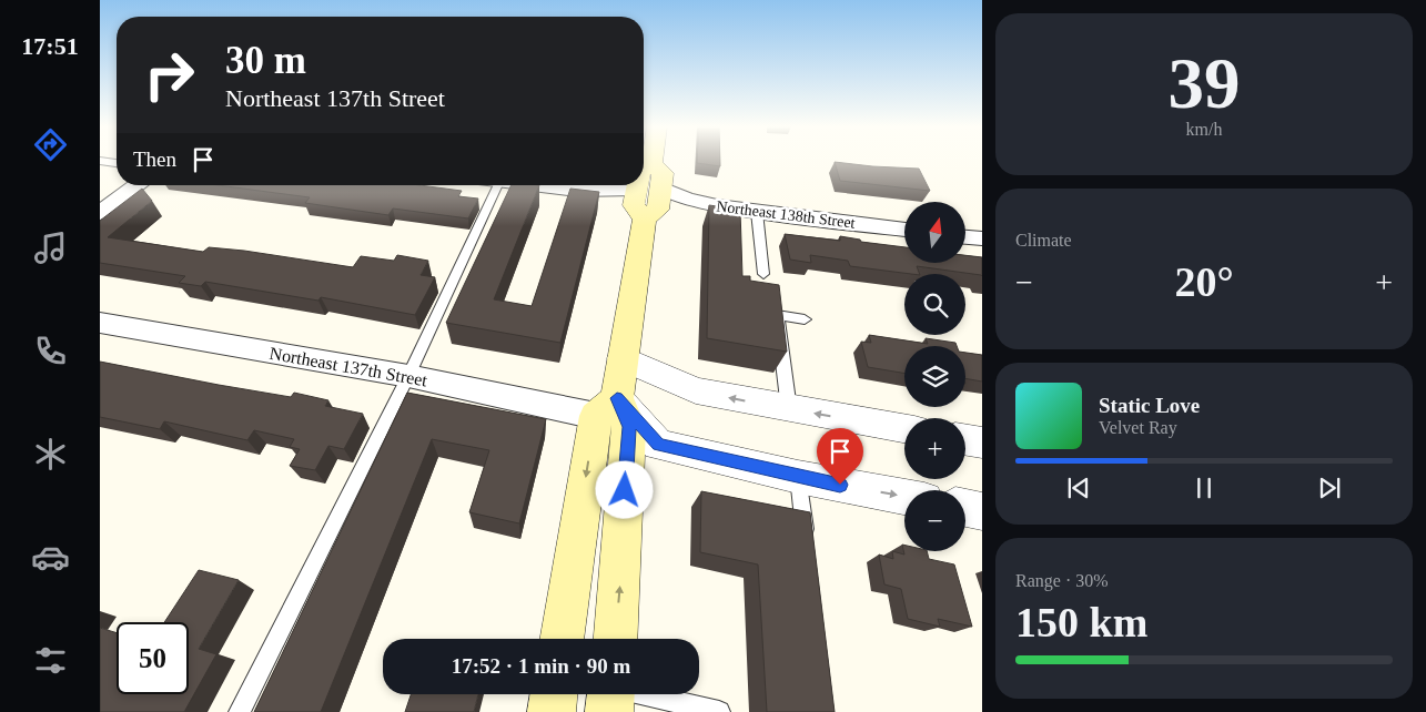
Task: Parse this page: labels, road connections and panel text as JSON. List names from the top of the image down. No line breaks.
{"streets":{"street":["Northeast 138th Street","Northeast 137th Street"]},"north":"top","page":{"tabs":"17:51","tile":[["39","km/h"],"Climate",["Range · 30%","150 km"]],"turn":["30 m","Northeast 137th Street"],"then":"Then","map_buttons":["+","−"],"heat":["−","20°","+"],"song":["Static Love","Velvet Ray"],"limit":"50","trip":"17:52 · 1 min · 90 m"}}
